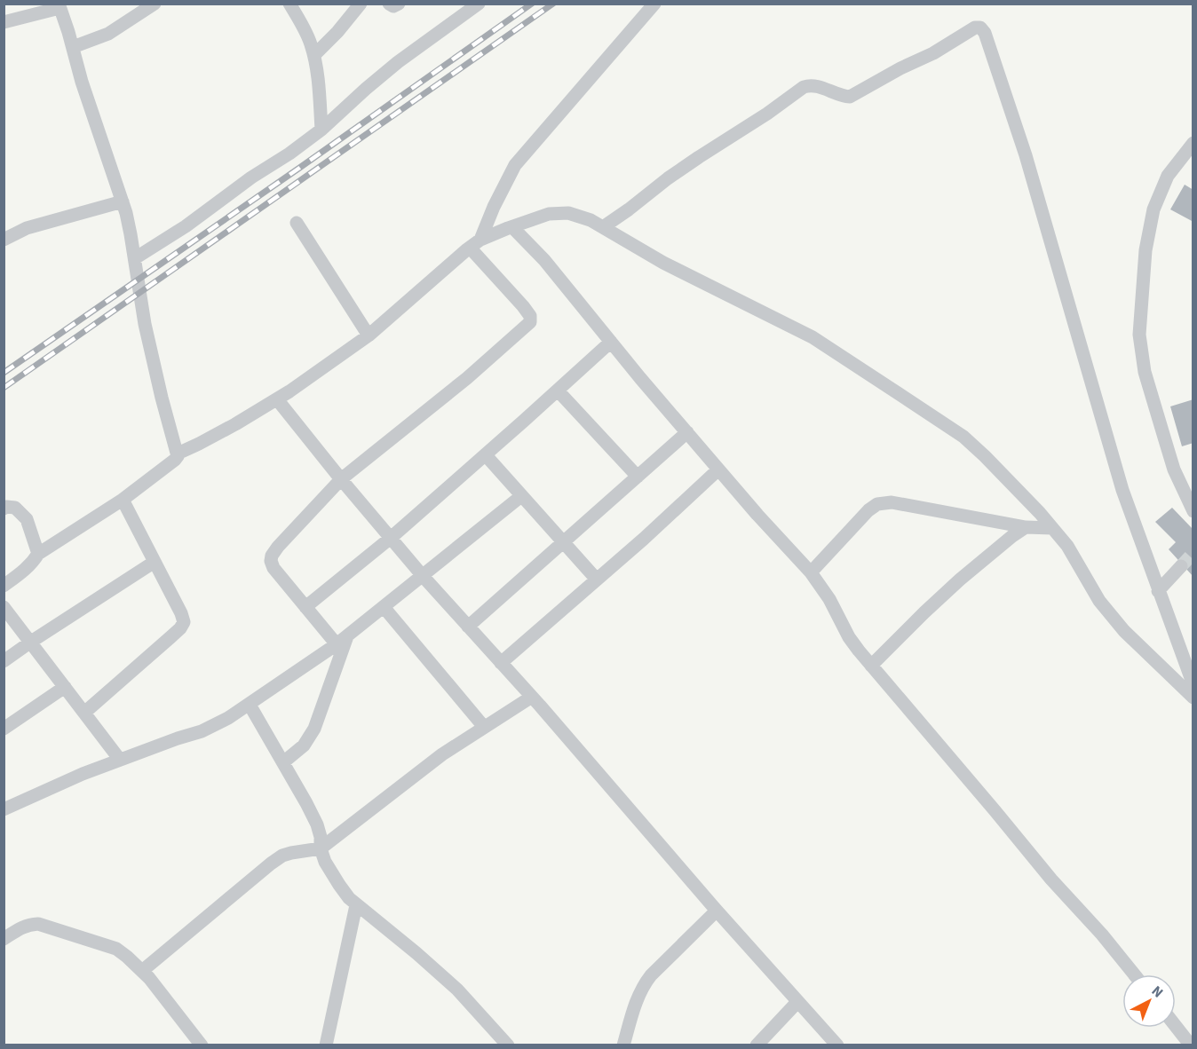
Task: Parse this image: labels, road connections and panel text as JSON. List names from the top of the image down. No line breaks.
{"north":"top right"}
